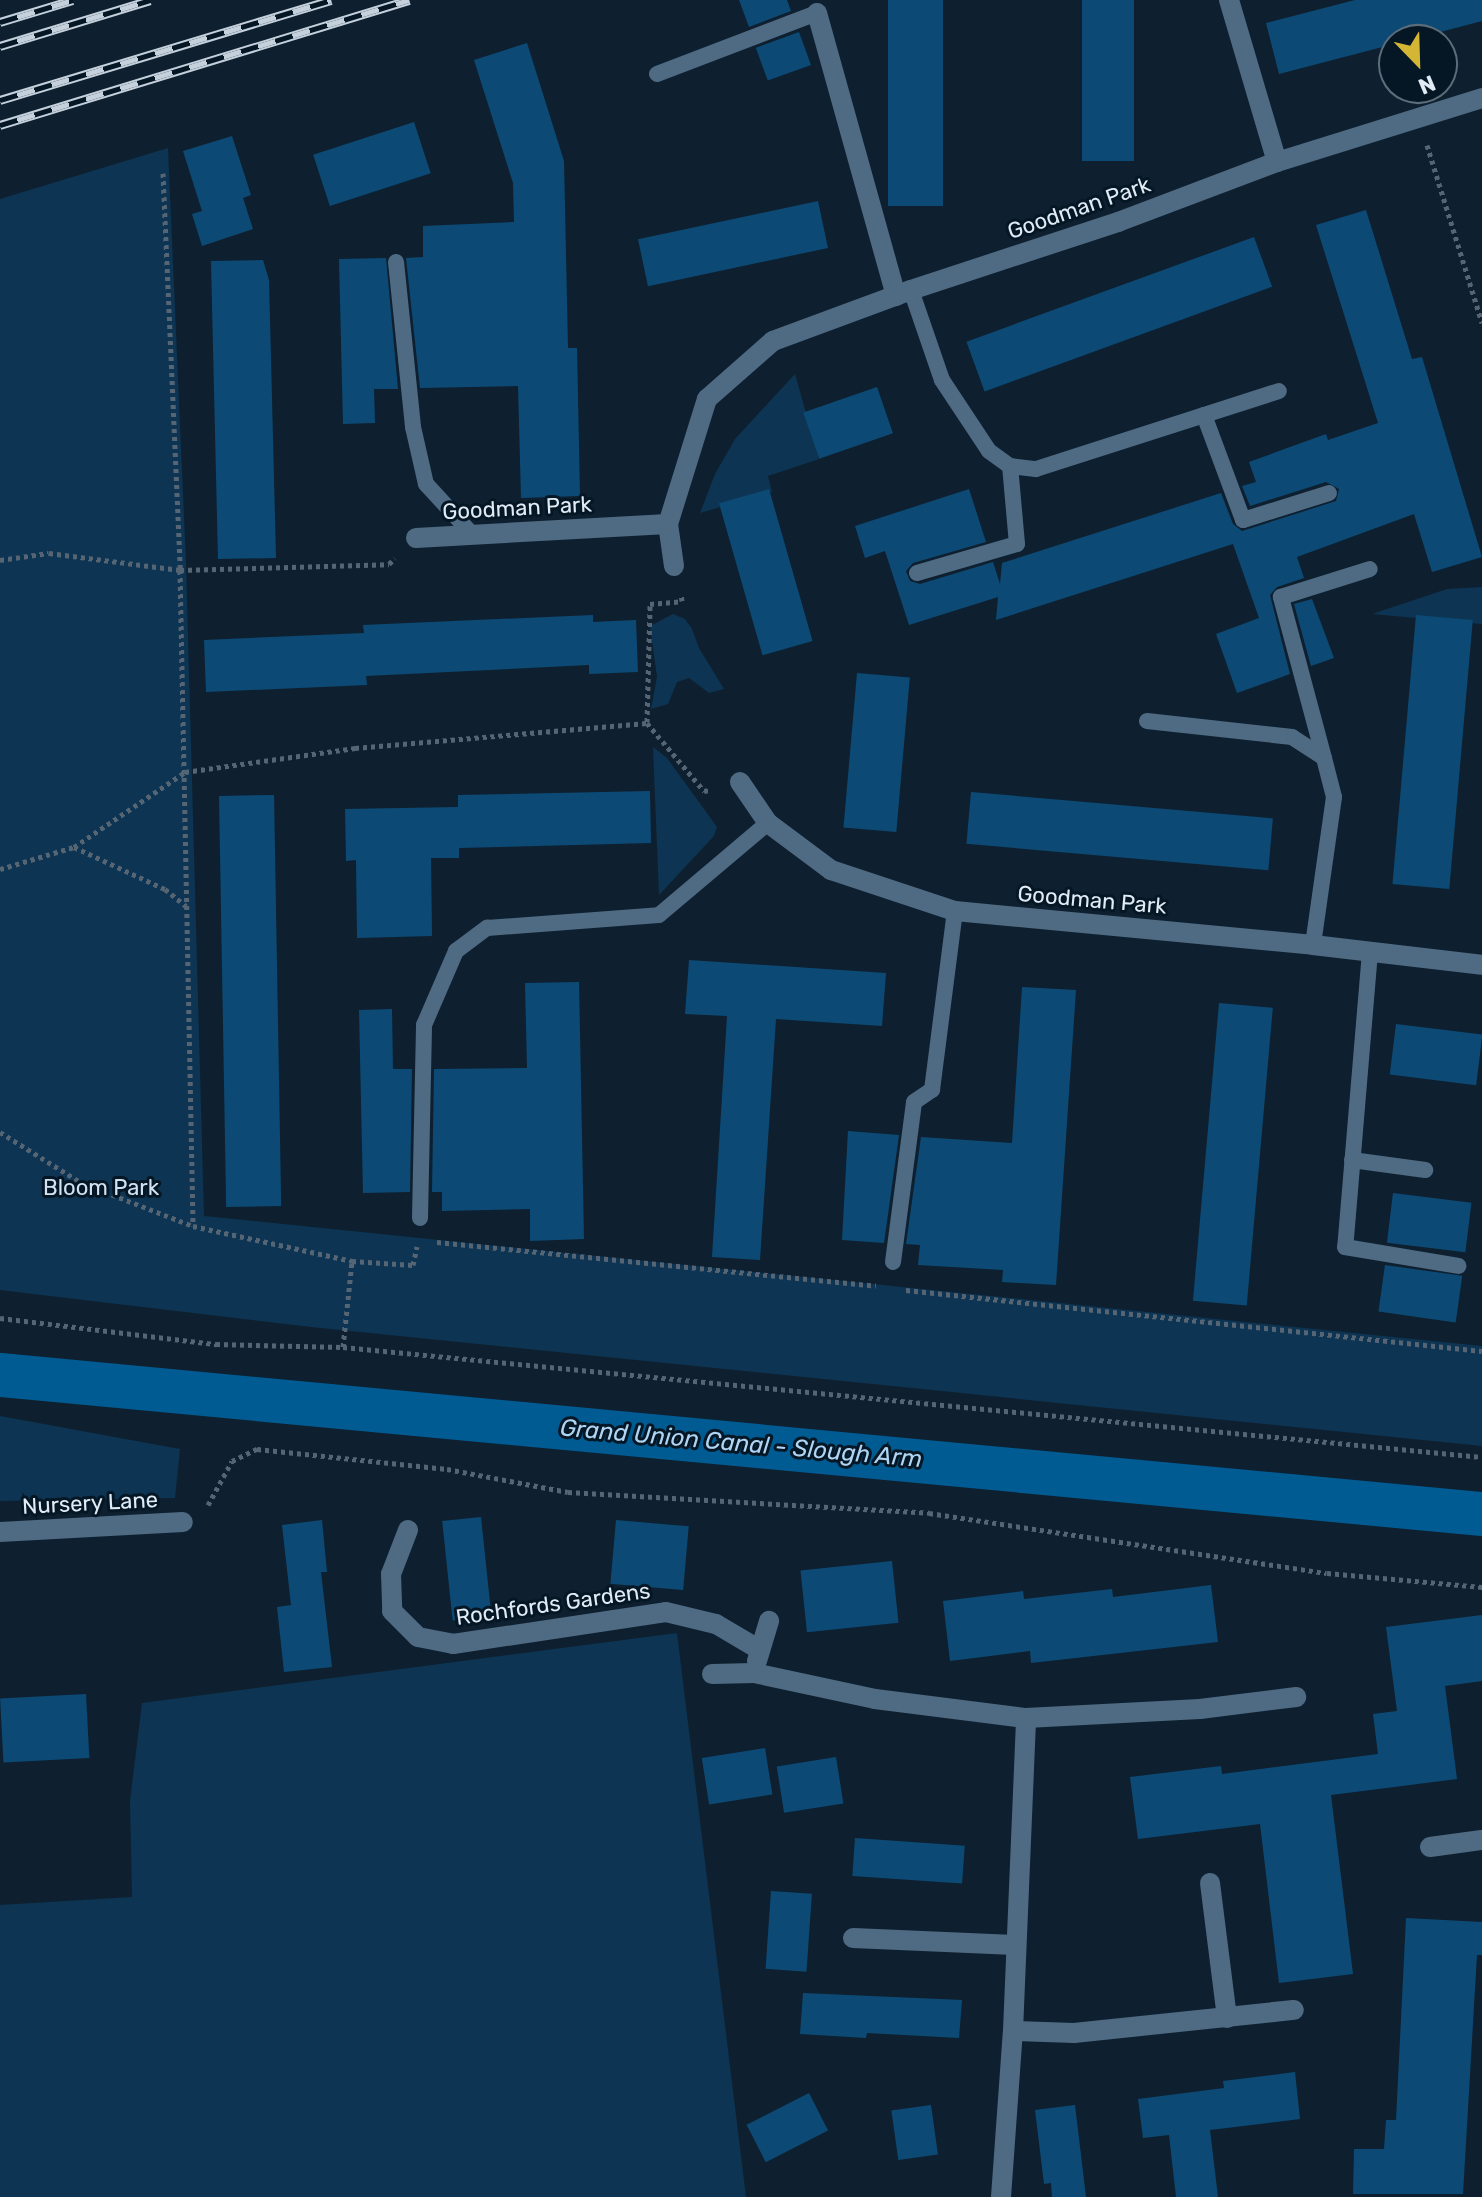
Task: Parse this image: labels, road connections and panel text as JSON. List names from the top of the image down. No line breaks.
{"streets":{"street":["Goodman Park","Nursery Lane","Rochfords Gardens"]},"water":["Grand Union Canal - Slough Arm"],"parks":["Bloom Park"],"north":"bottom right"}
